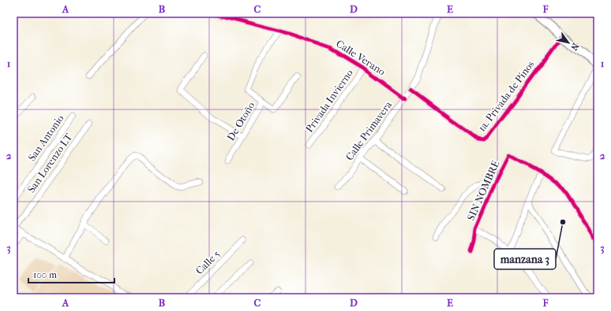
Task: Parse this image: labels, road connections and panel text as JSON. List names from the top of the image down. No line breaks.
{"streets":{"street":["Calle Verano","1a. Privada de Pinos","Privada Invierno","De Otoño","Calle Primavera","San Antonio","San Lorenzo LT","SIN NOMBRE","Calle 5"]},"crossings":[["Calle Verano","Privada Invierno"],["Calle Verano","De Otoño"],["Calle Verano","Calle Primavera"],["1a. Privada de Pinos","Calle Primavera"]],"places":["manzana 3"],"scale_bar":"100 m","north":"bottom right","grid":{"columns":["A","B","C","D","E","F"],"rows":["1","2","3"]}}
